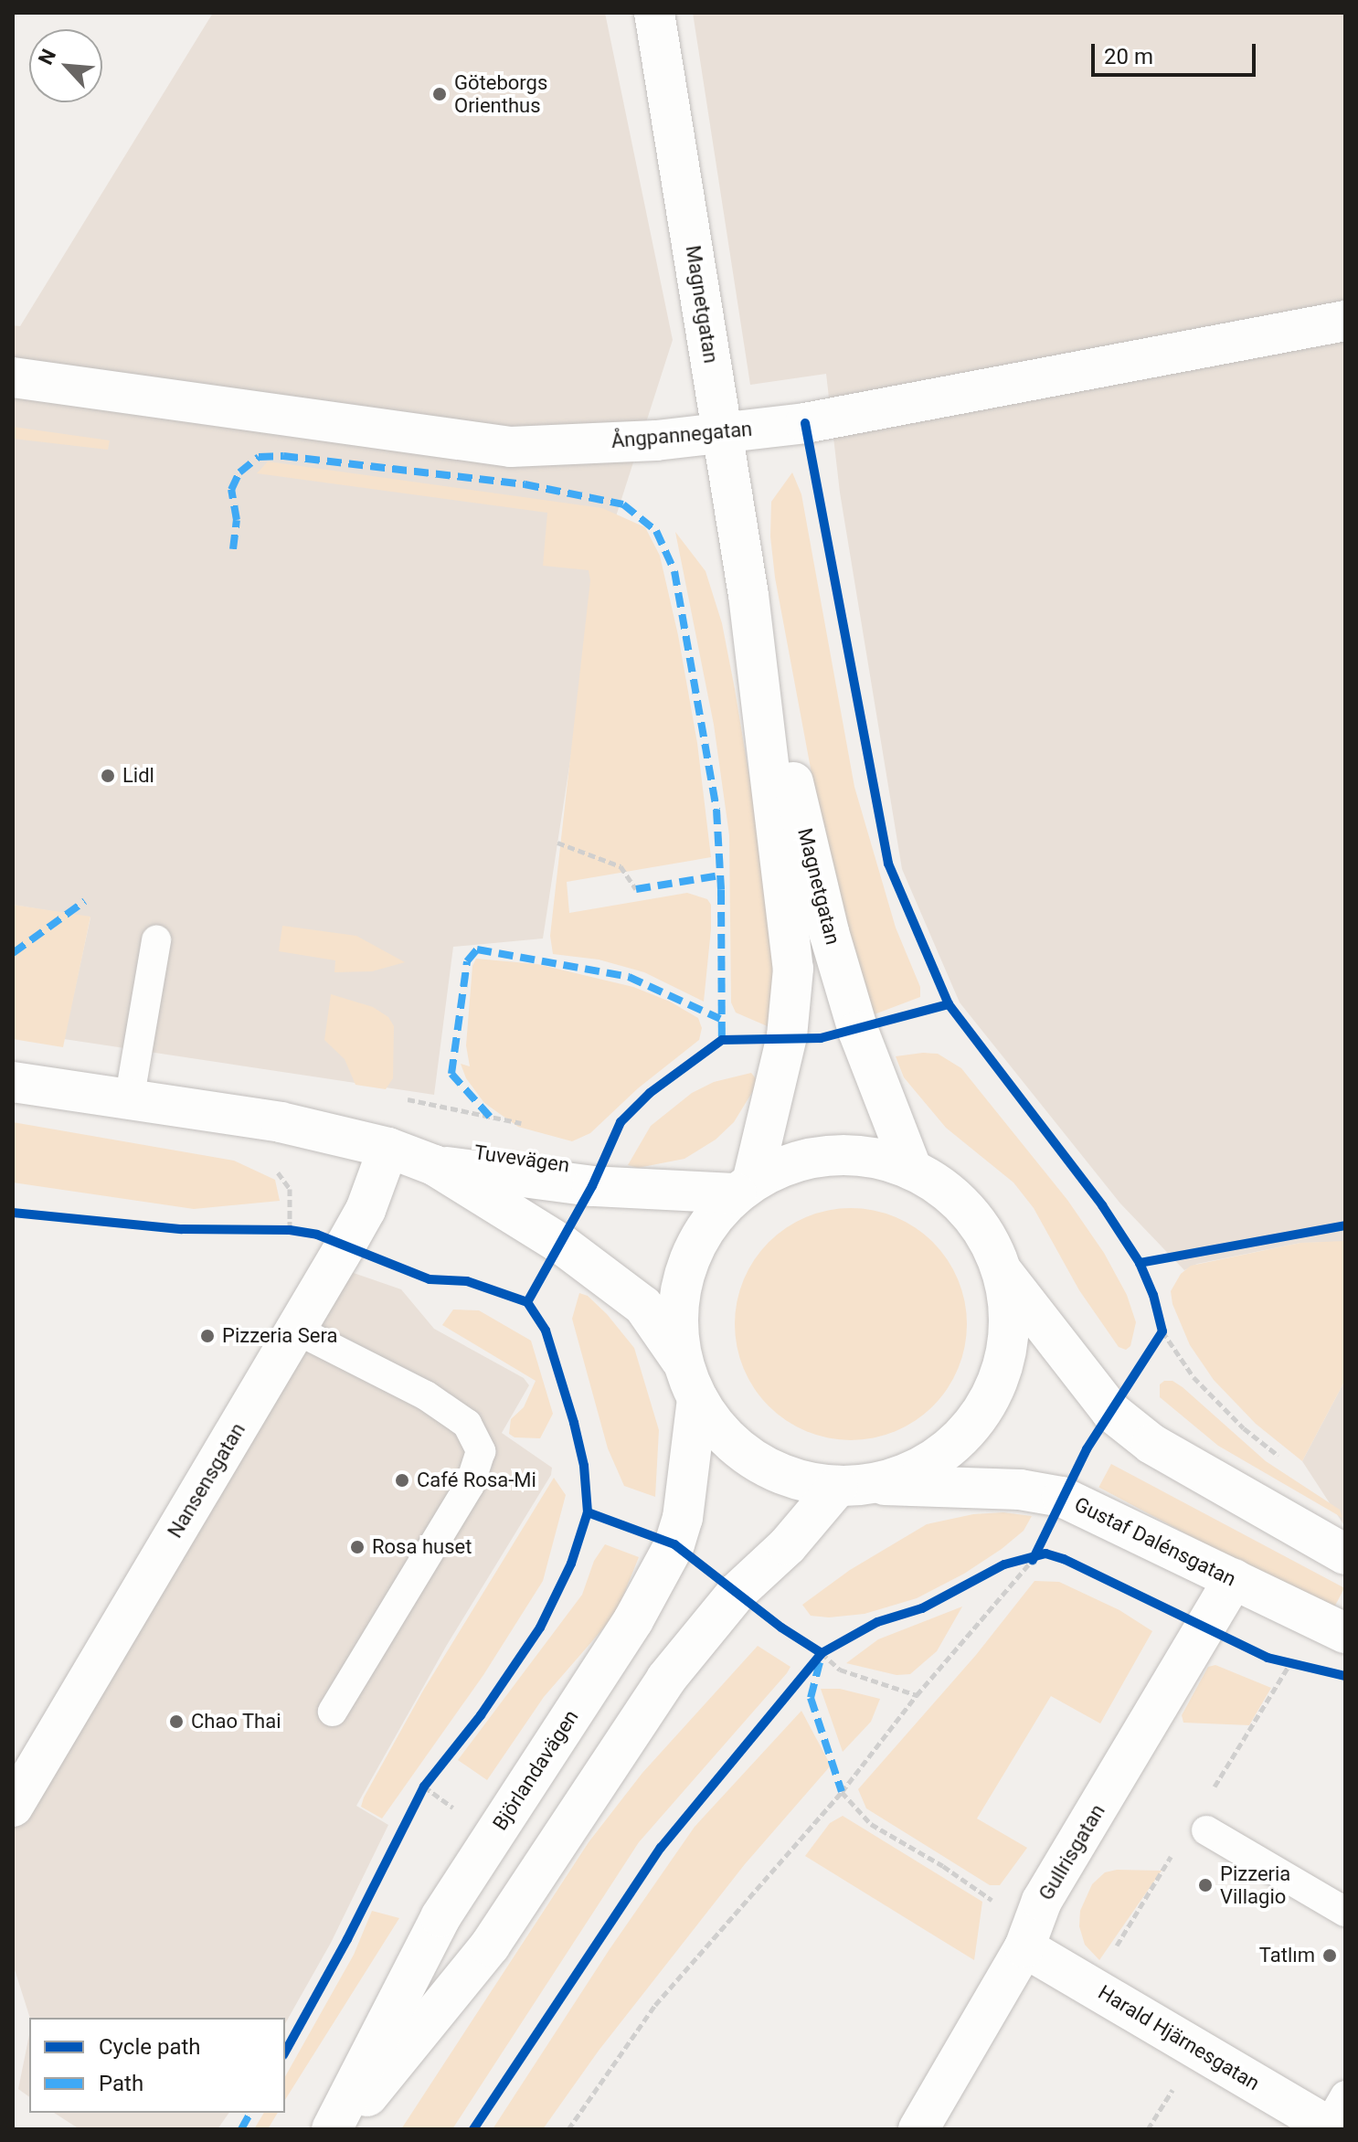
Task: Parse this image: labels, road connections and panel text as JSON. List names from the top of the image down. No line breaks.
{"streets":{"street":["Magnetgatan","Ångpannegatan","Tuvevägen","Nansensgatan","Gustaf Dalénsgatan","Björlandavägen","Gullrisgatan","Harald Hjärnesgatan"]},"crossings":[["Magnetgatan","Ångpannegatan"],["Magnetgatan","Tuvevägen"],["Magnetgatan","Björlandavägen"],["Tuvevägen","Nansensgatan"],["Tuvevägen","Björlandavägen"],["Gustaf Dalénsgatan","Björlandavägen"],["Gustaf Dalénsgatan","Gullrisgatan"],["Gullrisgatan","Harald Hjärnesgatan"]],"places":["Göteborgs Orienthus","Lidl","Pizzeria Sera","Café Rosa-Mi","Rosa huset","Chao Thai","Pizzeria Villagio","Tatlım"],"legend":["Cycle path","Path"],"scale_bar":"20 m","north":"top left"}
